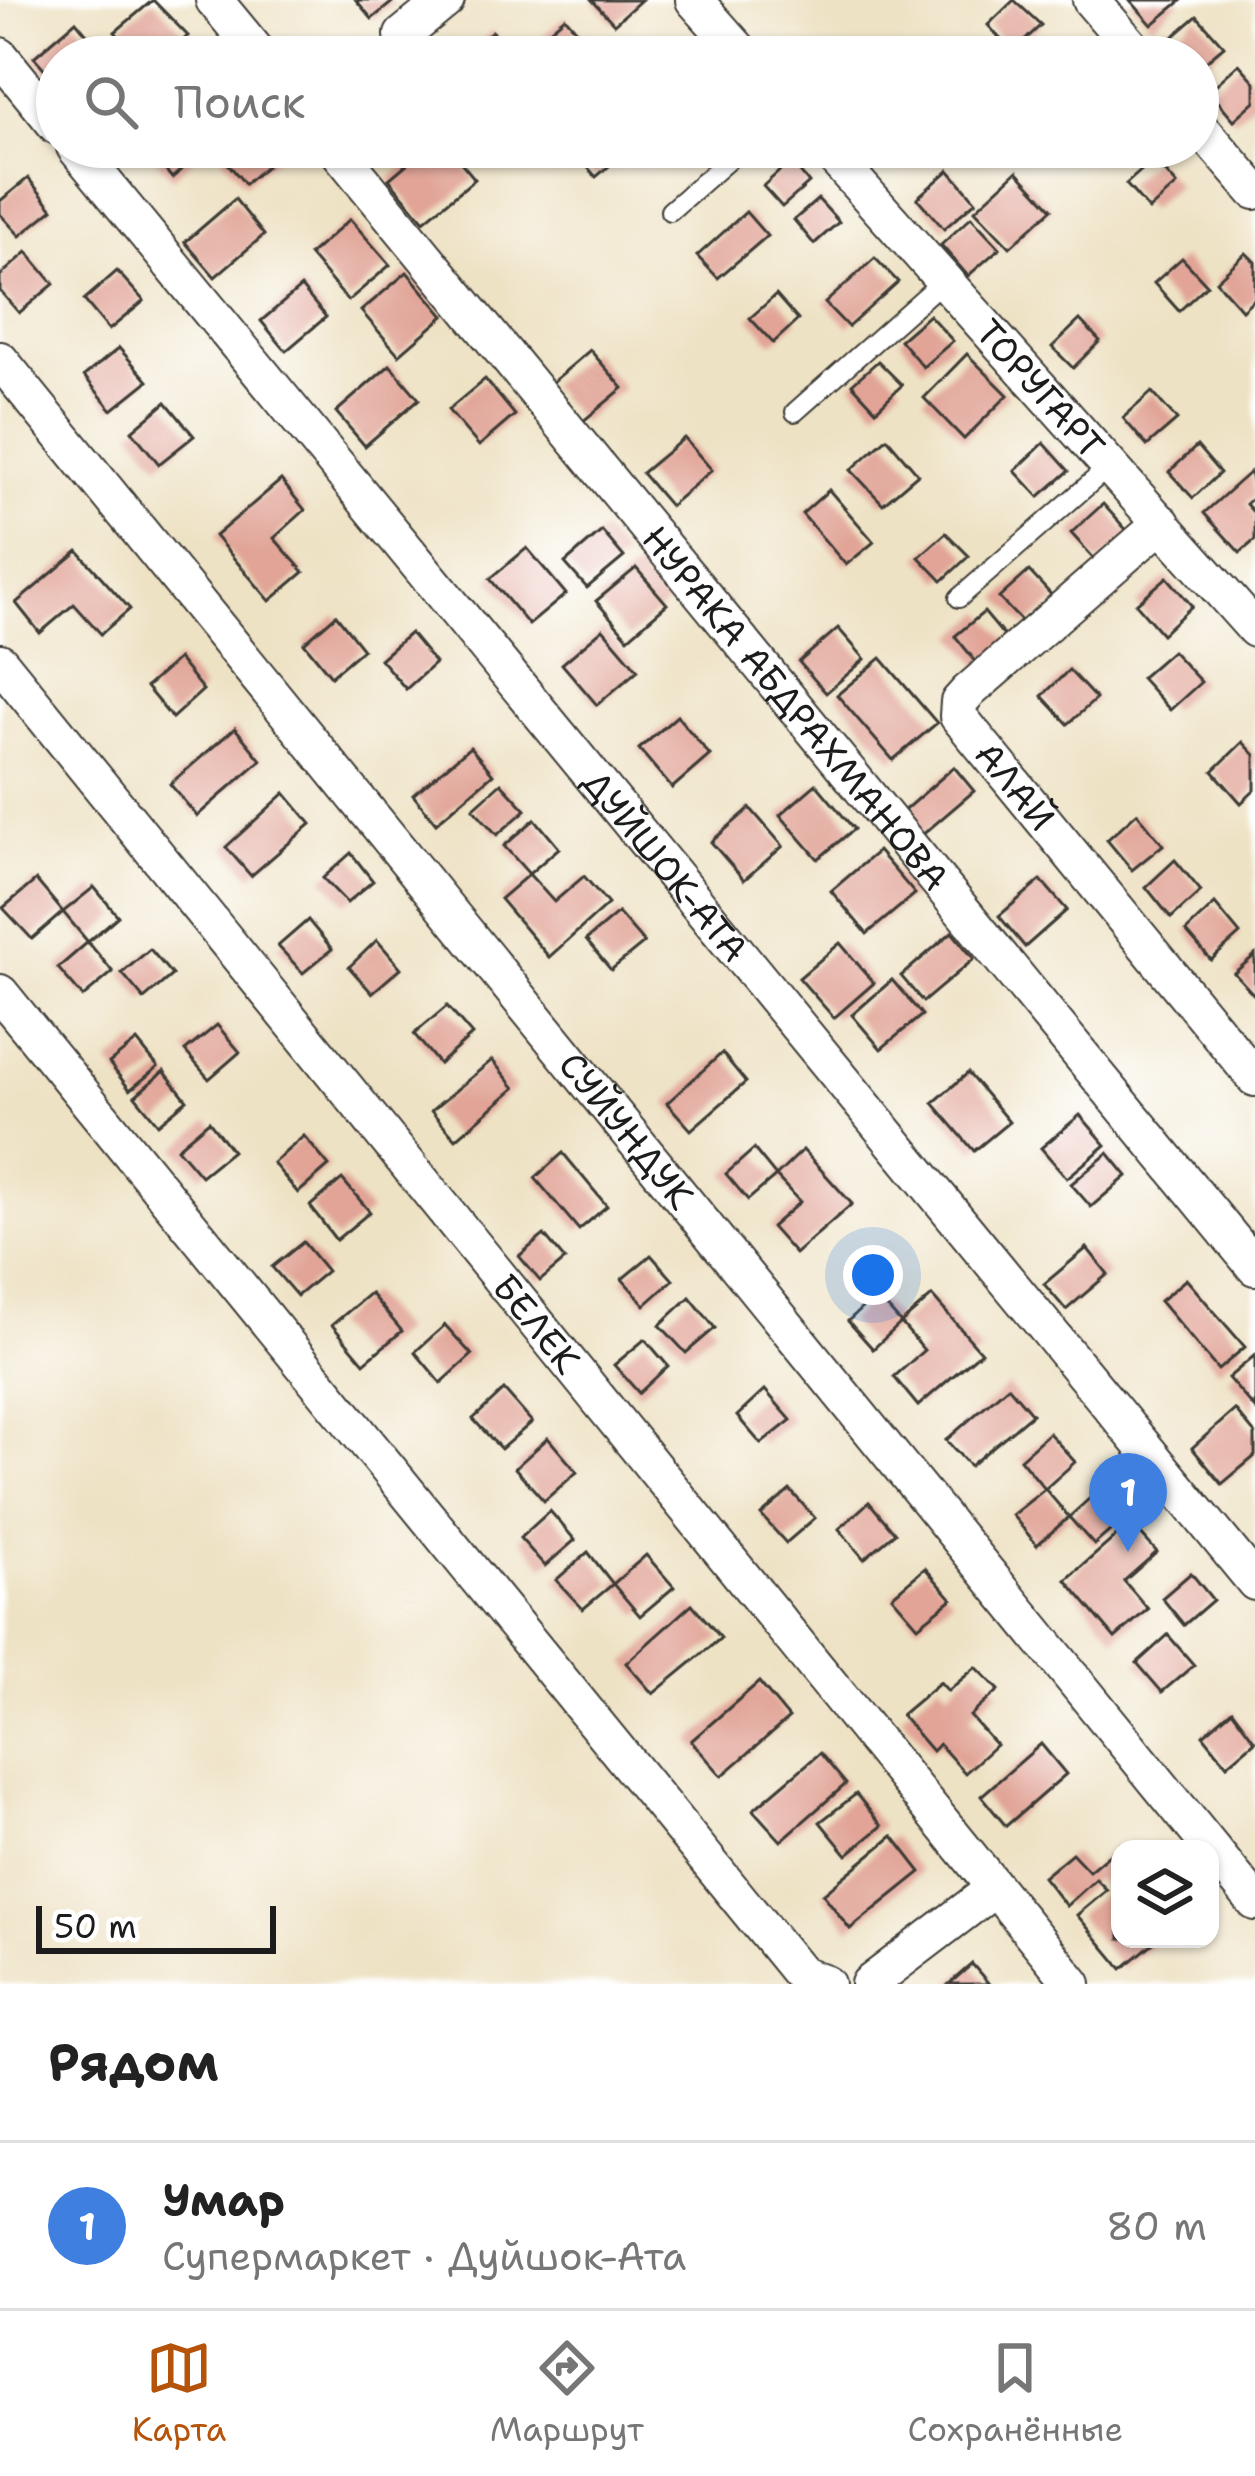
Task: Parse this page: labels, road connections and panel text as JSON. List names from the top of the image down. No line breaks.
{"streets":{"street":["ТОРУГАРТ","НУРАКА АБДРАХМАНОВА","АЛАЙ","ДУЙШОК-АТА","СУЙУНДУК","БЕЛЕК"]},"crossings":[["ТОРУГАРТ","АЛАЙ"]],"scale_bar":"50 m","page":{"search":"Поиск","pins":"1","scale":"50 m","heading":"Рядом","list":[{"mark":"1","name":"Умар","note":"Супермаркет · Дуйшок-Ата","value":"80 m"}],"nav":["Карта","Маршрут","Сохранённые"]}}
